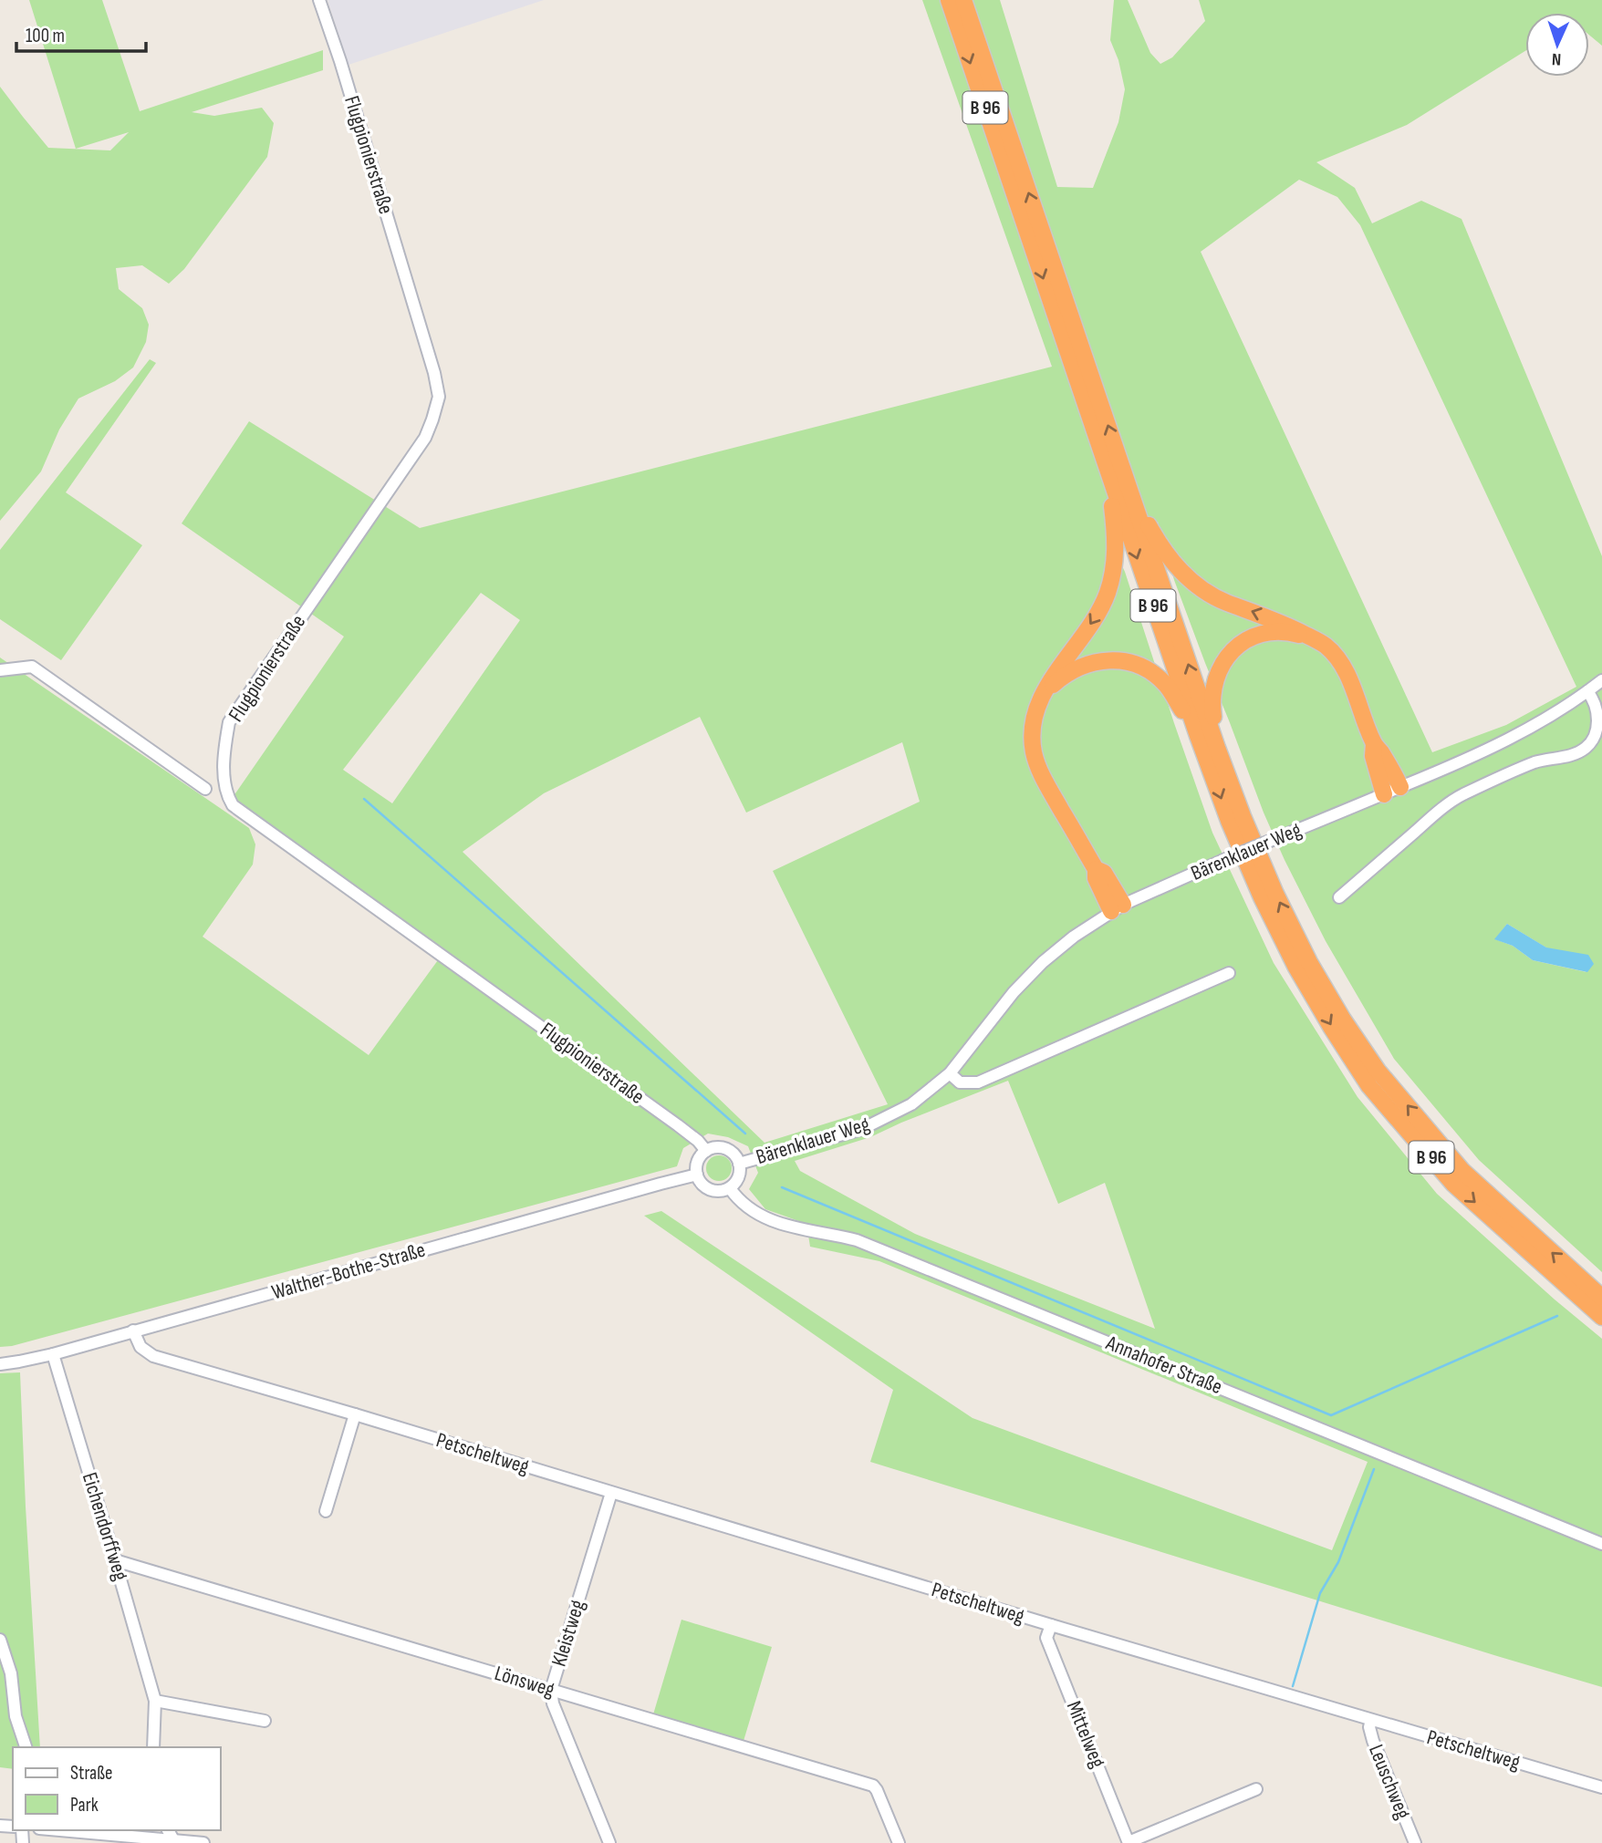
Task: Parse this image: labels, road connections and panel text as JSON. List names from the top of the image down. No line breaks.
{"streets":{"highway":["B 96"],"street":["Flugpionierstraße","Bärenklauer Weg","Walther-Bothe-Straße","Annahofer Straße","Petscheltweg","Eichendorffweg","Kleistweg","Lönsweg","Mittelweg","Leuschweg"]},"crossings":[["Flugpionierstraße","Bärenklauer Weg"],["Flugpionierstraße","Walther-Bothe-Straße"],["Flugpionierstraße","Annahofer Straße"],["Bärenklauer Weg","Walther-Bothe-Straße"],["Bärenklauer Weg","Annahofer Straße"],["Walther-Bothe-Straße","Annahofer Straße"],["Walther-Bothe-Straße","Petscheltweg"],["Walther-Bothe-Straße","Eichendorffweg"],["Petscheltweg","Kleistweg"],["Petscheltweg","Mittelweg"],["Petscheltweg","Leuschweg"],["Eichendorffweg","Lönsweg"],["Kleistweg","Lönsweg"]],"legend":["Straße","Park"],"scale_bar":"100 m","north":"bottom"}
